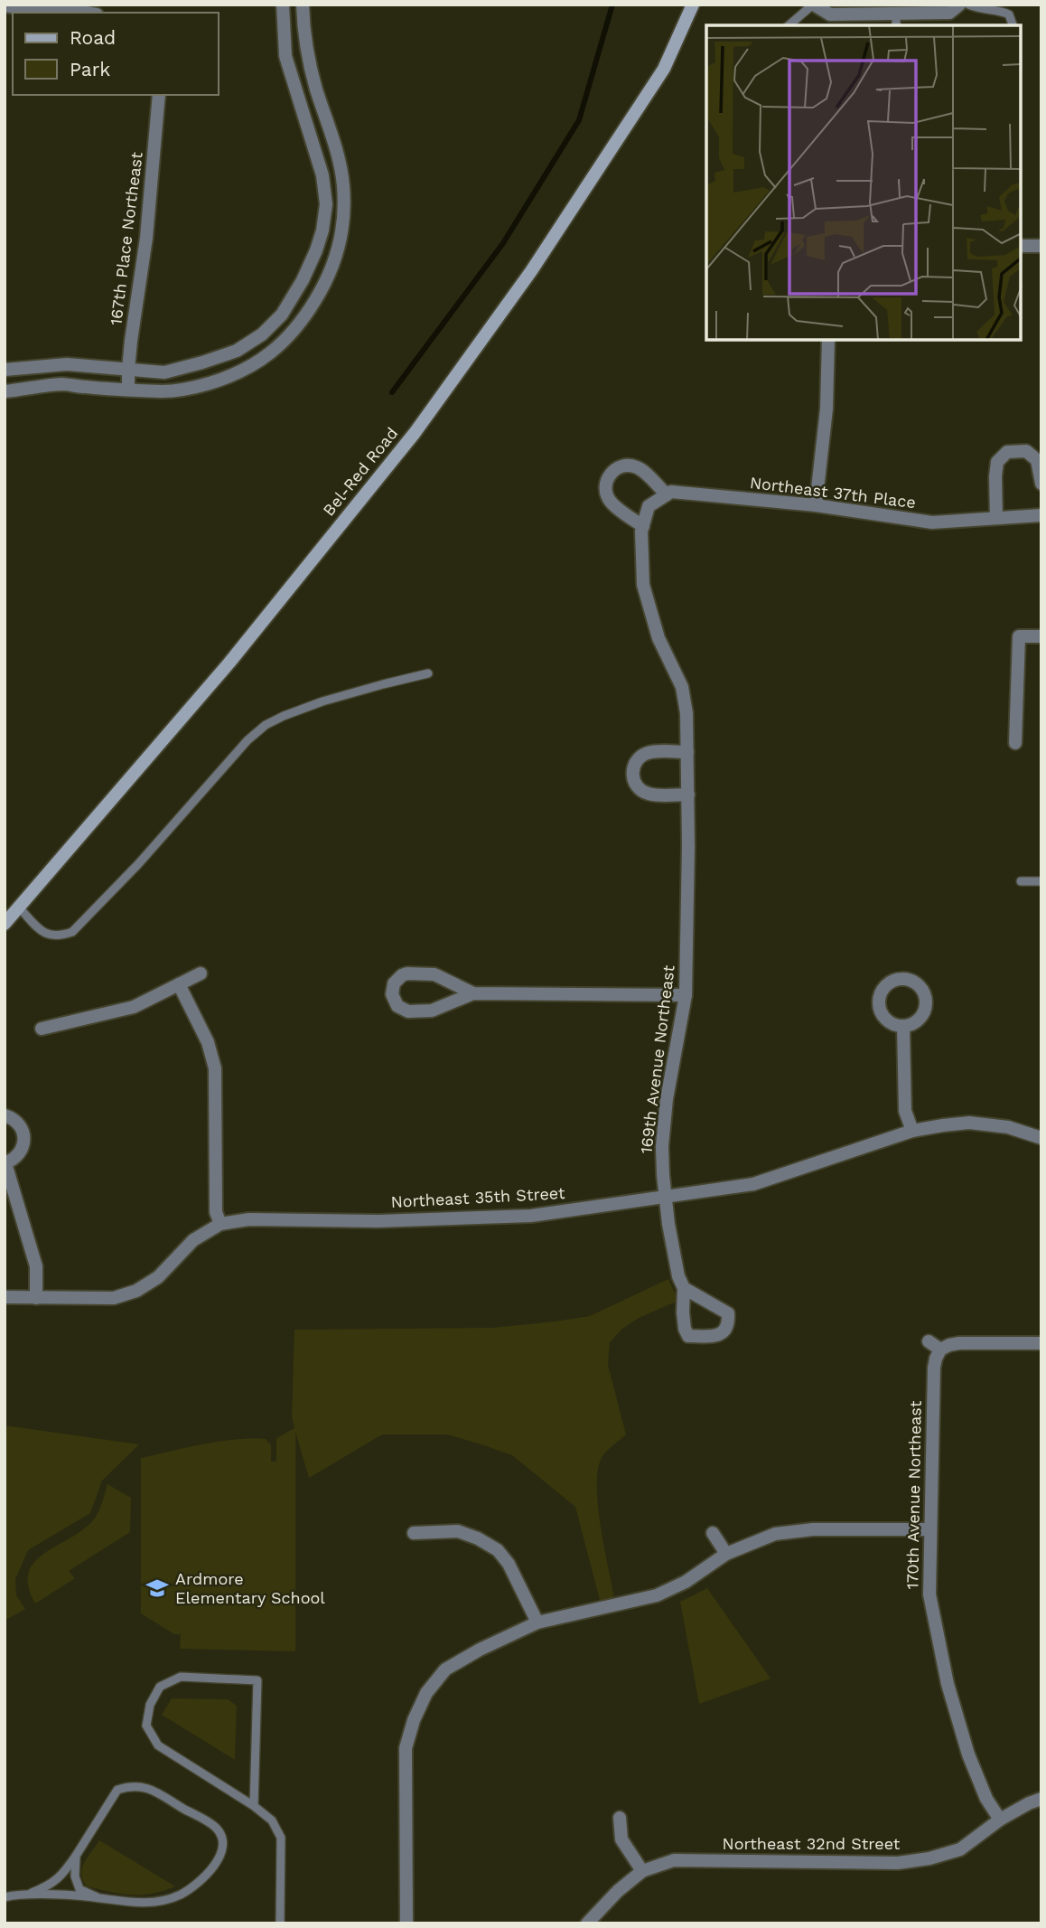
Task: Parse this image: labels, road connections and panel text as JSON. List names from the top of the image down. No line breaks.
{"streets":{"main road":["Bel-Red Road"],"street":["167th Place Northeast","Northeast 37th Place","169th Avenue Northeast","Northeast 35th Street","170th Avenue Northeast","Northeast 32nd Street"]},"crossings":[["169th Avenue Northeast","Northeast 35th Street"],["170th Avenue Northeast","Northeast 32nd Street"]],"places":{"school or university":["Ardmore Elementary School"]},"legend":["Road","Park"]}
